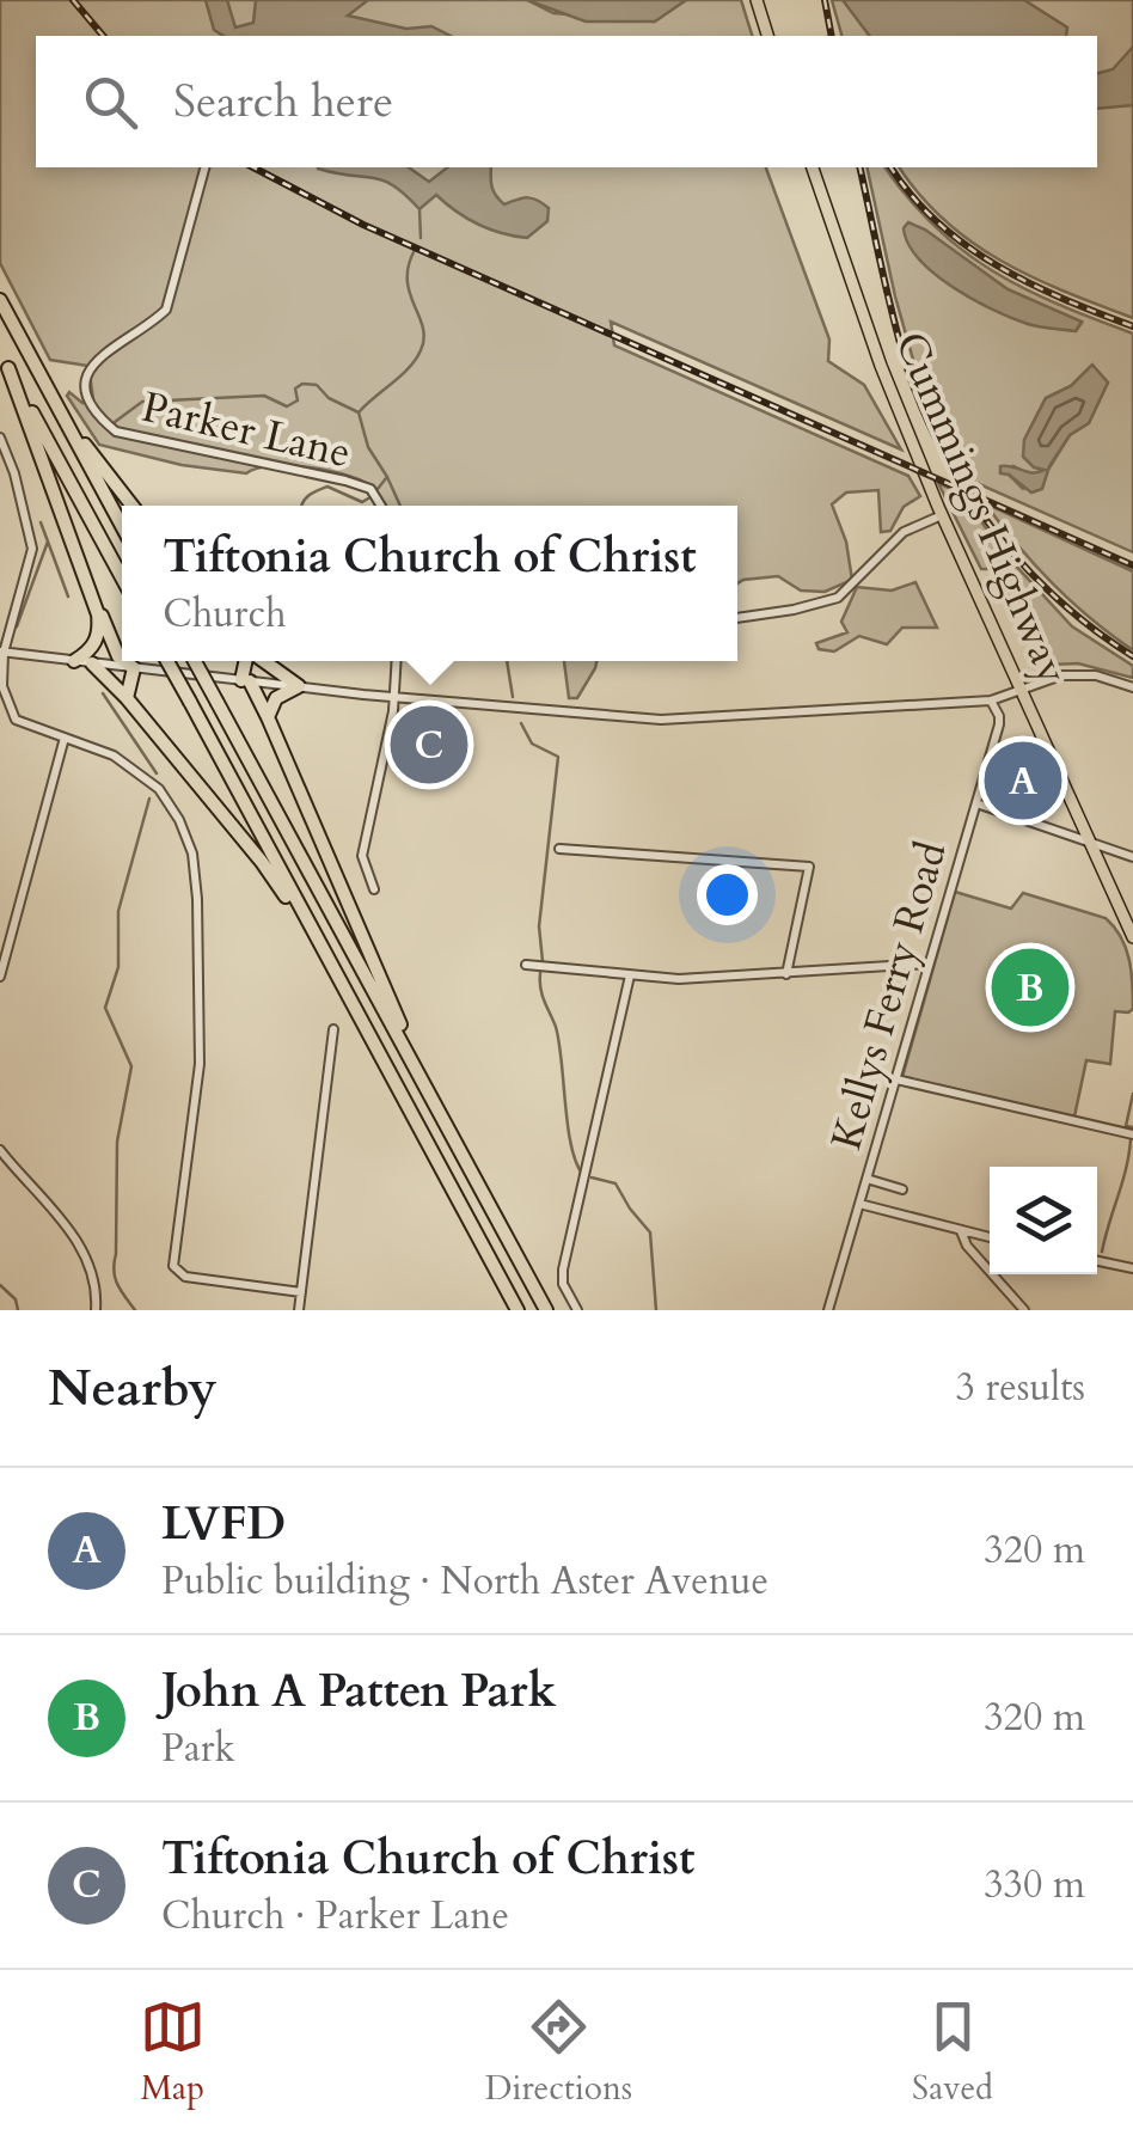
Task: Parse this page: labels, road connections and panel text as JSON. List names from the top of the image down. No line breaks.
{"streets":{"main road":["Cummings Highway"],"street":["Parker Lane","Kellys Ferry Road"]},"page":{"search":"Search here","popup":["Tiftonia Church of Christ","Church"],"pins":["C","A","B"],"heading":["Nearby","3 results"],"list":[{"mark":"A","name":"LVFD","note":"Public building · North Aster Avenue","value":"320 m"},{"mark":"B","name":"John A Patten Park","note":"Park","value":"320 m"},{"mark":"C","name":"Tiftonia Church of Christ","note":"Church · Parker Lane","value":"330 m"}],"nav":["Map","Directions","Saved"]}}
